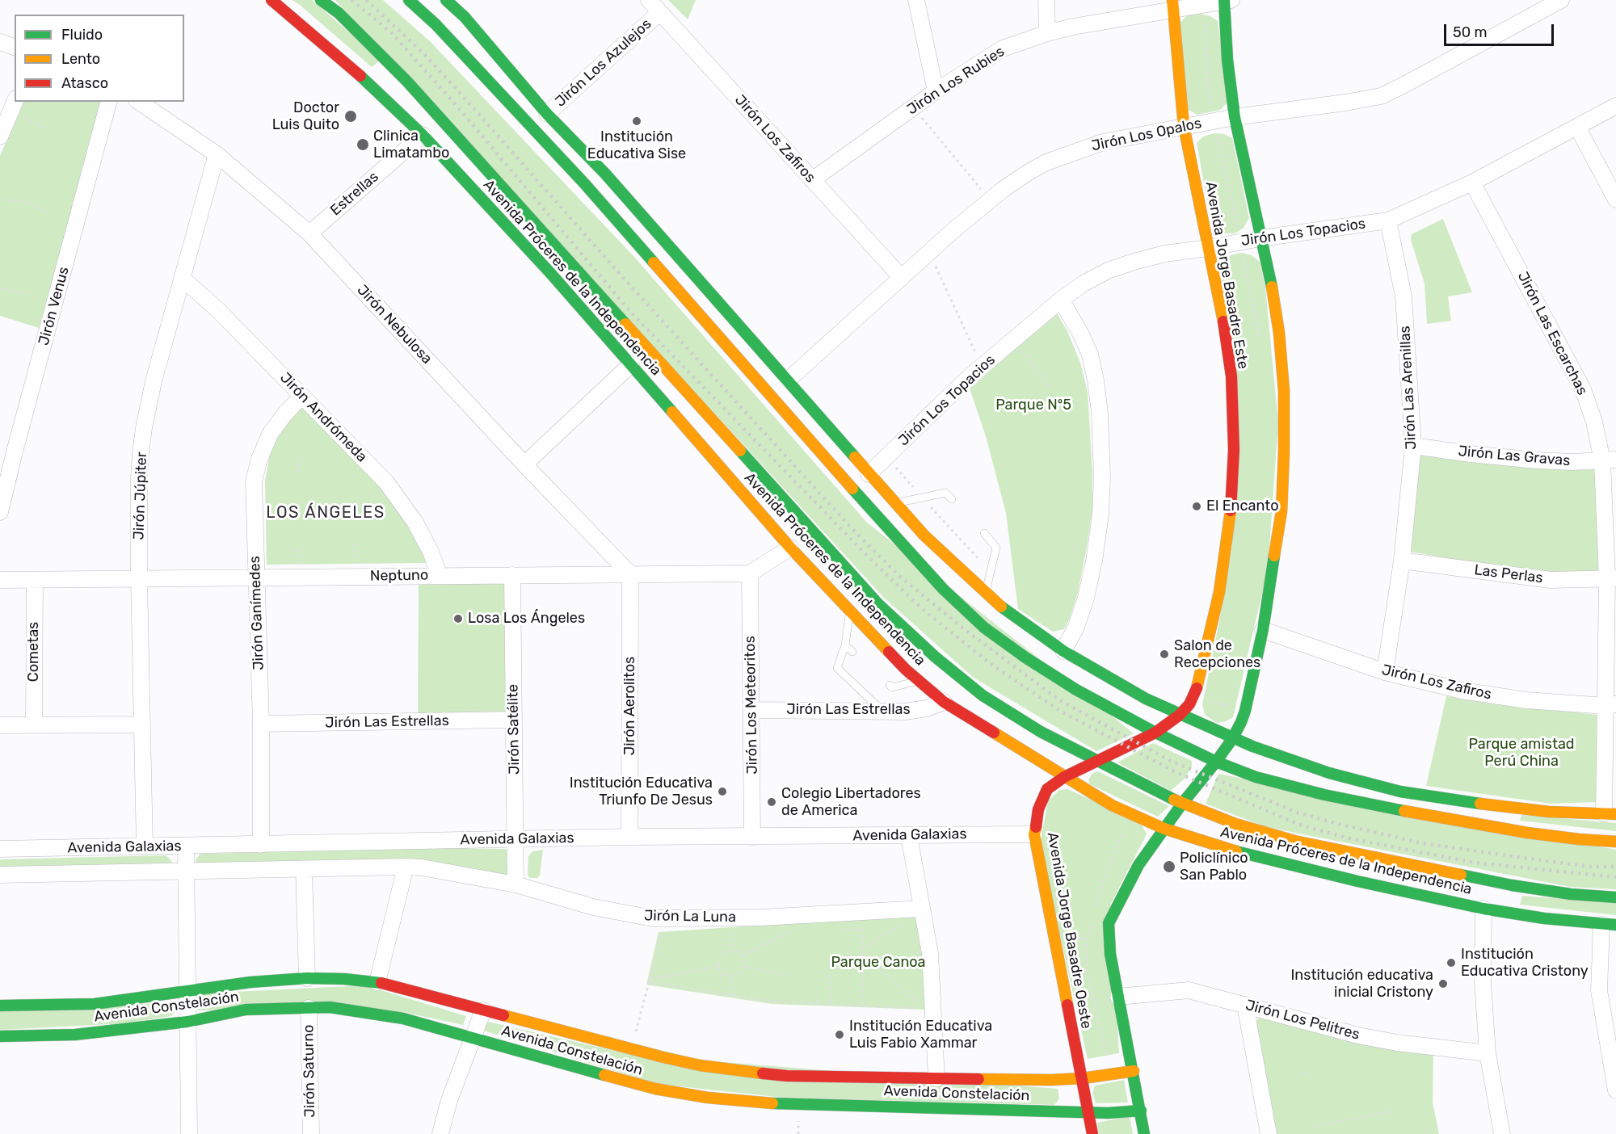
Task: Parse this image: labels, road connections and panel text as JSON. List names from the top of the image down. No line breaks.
{"streets":{"main road":["Avenida Jorge Basadre Este","Avenida Próceres de la Independencia","Avenida Jorge Basadre Oeste","Avenida Constelación"],"street":["Jirón Los Azulejos","Jirón Los Rubies","Jirón Los Opalos","Jirón Los Zafiros","Estrellas","Jirón Los Topacios","Jirón Venus","Jirón Nebulosa","Jirón Las Escarchas","Jirón Las Arenillas","Jirón Andrómeda","Jirón Las Gravas","Jirón Júpiter","Las Perlas","Neptuno","Jirón Ganímedes","Cometas","Jirón Los Meteoritos","Jirón Aerolitos","Jirón Las Estrellas","Jirón Satélite","Avenida Galaxias","Jirón La Luna","Jirón Los Pelitres","Jirón Saturno"]},"crossings":[["Jirón Los Azulejos","Jirón Los Zafiros"],["Jirón Los Rubies","Jirón Los Zafiros"],["Jirón Los Rubies","Avenida Jorge Basadre Este"],["Jirón Los Opalos","Jirón Los Zafiros"],["Jirón Los Opalos","Avenida Jorge Basadre Este"],["Jirón Los Zafiros","Jirón Las Escarchas"],["Jirón Los Zafiros","Jirón Las Arenillas"],["Estrellas","Avenida Próceres de la Independencia"],["Estrellas","Jirón Nebulosa"],["Jirón Los Topacios","Avenida Jorge Basadre Este"],["Jirón Los Topacios","Jirón Las Escarchas"],["Jirón Los Topacios","Jirón Las Arenillas"],["Avenida Jorge Basadre Este","Avenida Próceres de la Independencia"],["Avenida Jorge Basadre Este","Avenida Jorge Basadre Oeste"],["Avenida Próceres de la Independencia","Jirón Las Estrellas"],["Avenida Próceres de la Independencia","Avenida Jorge Basadre Oeste"],["Jirón Nebulosa","Jirón Júpiter"],["Jirón Nebulosa","Neptuno"],["Jirón Nebulosa","Jirón Aerolitos"],["Jirón Las Escarchas","Jirón Las Gravas"],["Jirón Las Escarchas","Las Perlas"],["Jirón Las Arenillas","Jirón Las Gravas"],["Jirón Las Arenillas","Las Perlas"],["Jirón Andrómeda","Jirón Júpiter"],["Jirón Andrómeda","Neptuno"],["Jirón Andrómeda","Jirón Ganímedes"],["Jirón Júpiter","Neptuno"],["Jirón Júpiter","Avenida Galaxias"],["Neptuno","Jirón Ganímedes"],["Neptuno","Cometas"],["Neptuno","Jirón Los Meteoritos"],["Neptuno","Jirón Aerolitos"],["Neptuno","Jirón Satélite"],["Jirón Ganímedes","Jirón Las Estrellas"],["Jirón Ganímedes","Avenida Galaxias"],["Jirón Los Meteoritos","Jirón Las Estrellas"],["Jirón Los Meteoritos","Avenida Galaxias"],["Jirón Aerolitos","Avenida Galaxias"],["Jirón Las Estrellas","Jirón Satélite"],["Jirón Satélite","Avenida Galaxias"],["Jirón Satélite","Jirón La Luna"],["Avenida Galaxias","Jirón La Luna"],["Avenida Galaxias","Avenida Jorge Basadre Oeste"],["Avenida Jorge Basadre Oeste","Avenida Constelación"],["Avenida Constelación","Jirón Saturno"]],"districts":["LOS ÁNGELES"],"parks":["Parque Nº5","Parque amistad Perú China","Parque Canoa"],"places":["Doctor Luis Quito","Institución Educativa Sise","Clinica Limatambo","El Encanto","Losa Los Ángeles","Salon de Recepciones","Institución Educativa Triunfo De Jesus","Colegio Libertadores de America","Policlínico San Pablo","Institución Educativa Cristony","Institución educativa inicial Cristony","Institución Educativa Luis Fabio Xammar"],"legend":["Fluido","Lento","Atasco"],"scale_bar":"50 m"}
